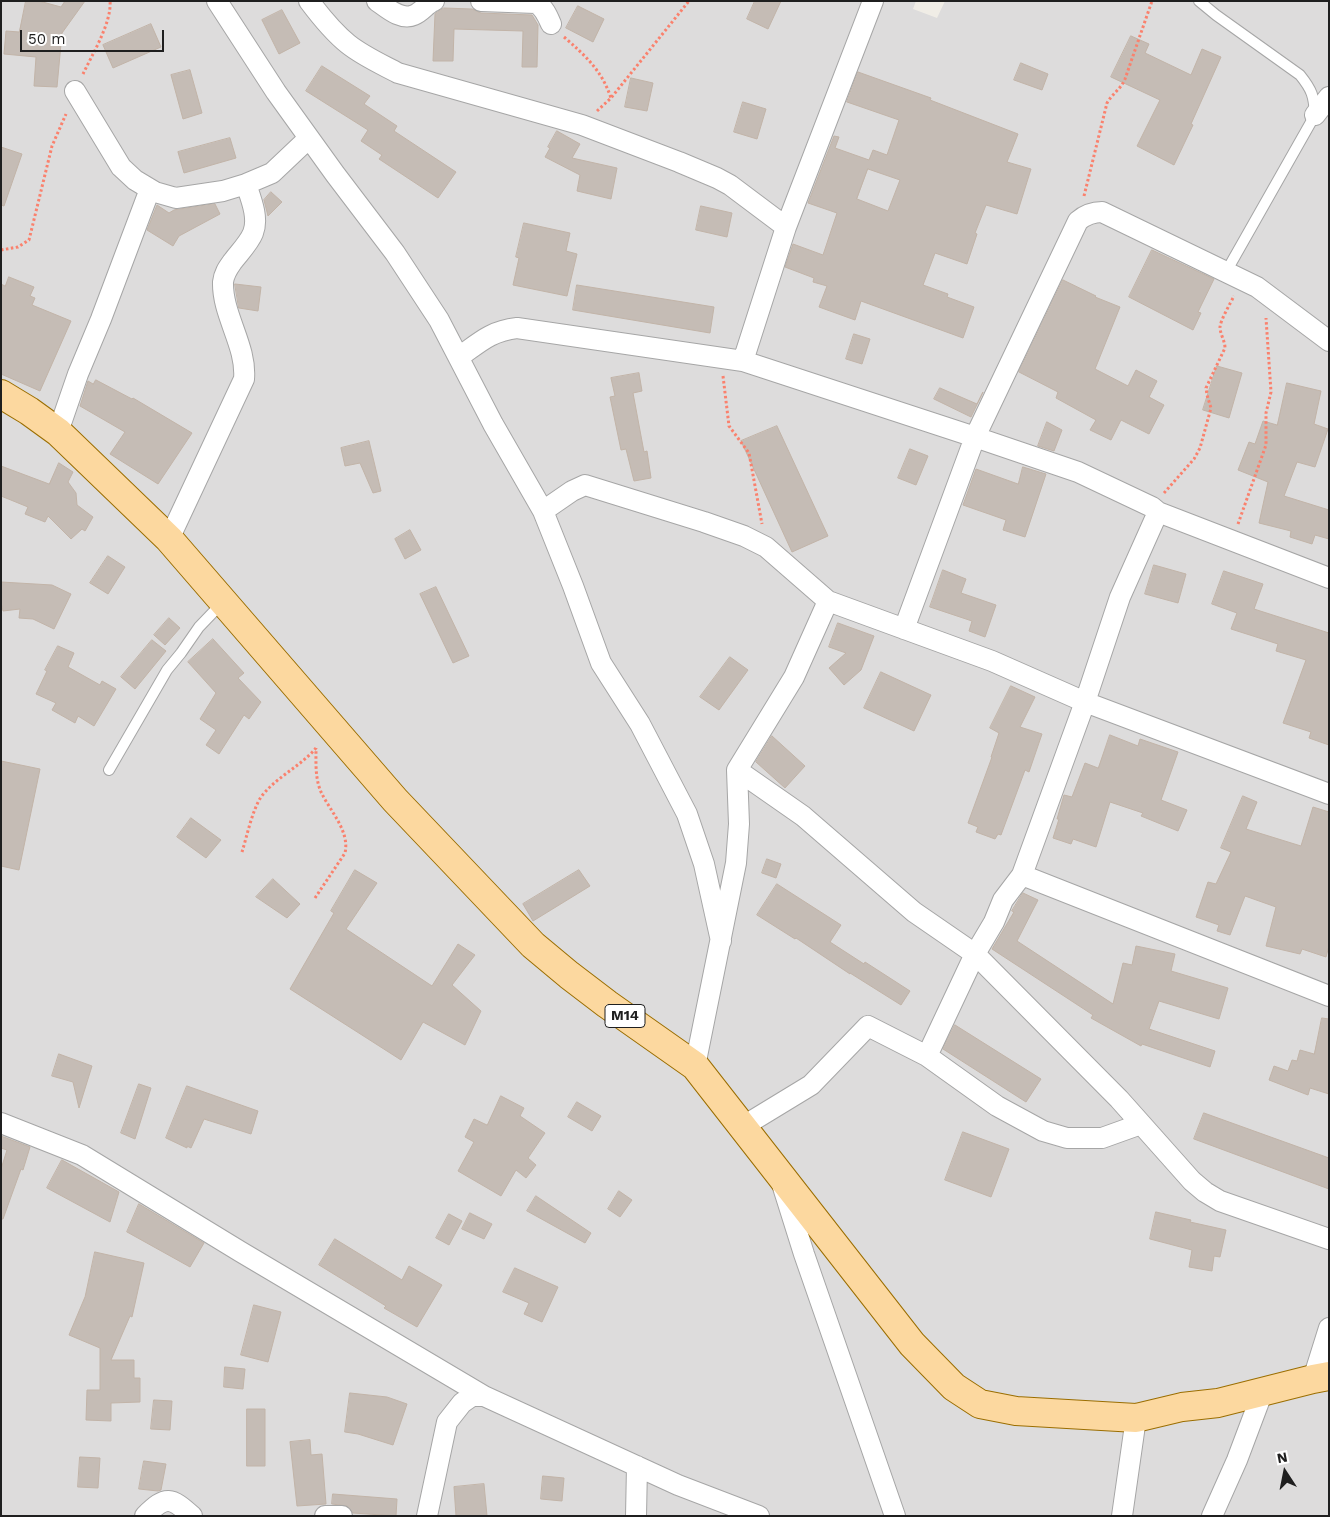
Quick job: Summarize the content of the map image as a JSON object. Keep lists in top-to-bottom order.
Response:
{
  "streets": {
    "main road": ["M14"]
  },
  "scale_bar": "50 m",
  "north": "top"
}
